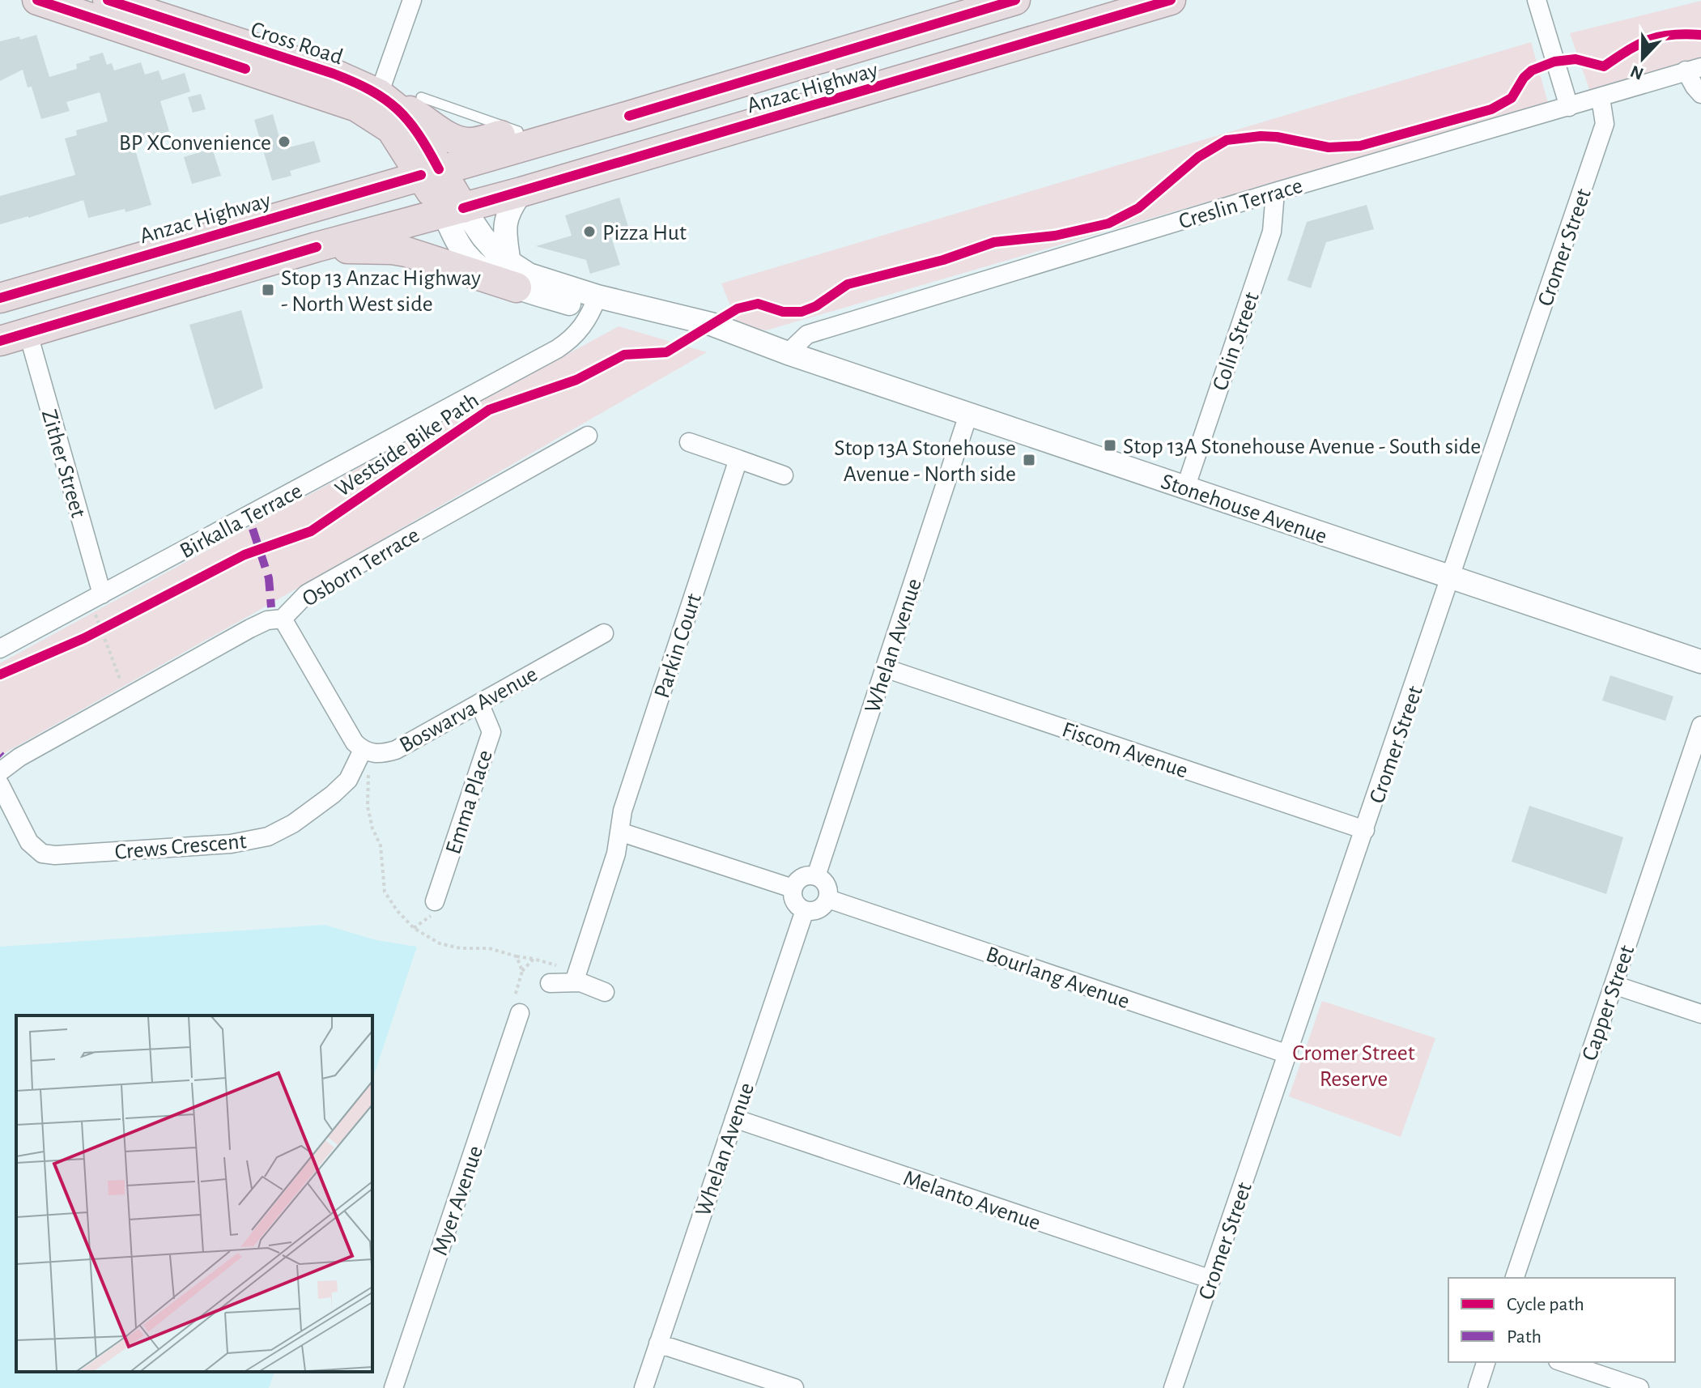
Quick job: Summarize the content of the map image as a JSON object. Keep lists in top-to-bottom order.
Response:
{
  "streets": {
    "highway": ["Cross Road", "Anzac Highway"],
    "street": [
      "Creslin Terrace",
      "Cromer Street",
      "Colin Street",
      "Zither Street",
      "Stonehouse Avenue",
      "Birkalla Terrace",
      "Osborn Terrace",
      "Parkin Court",
      "Whelan Avenue",
      "Boswarva Avenue",
      "Fiscom Avenue",
      "Emma Place",
      "Crews Crescent",
      "Bourlang Avenue",
      "Capper Street",
      "Melanto Avenue",
      "Myer Avenue"
    ],
    "cycle path": ["Westside Bike Path"]
  },
  "crossings": [
    ["Cross Road", "Anzac Highway"],
    ["Cross Road", "Stonehouse Avenue"],
    ["Anzac Highway", "Zither Street"],
    ["Anzac Highway", "Stonehouse Avenue"],
    ["Creslin Terrace", "Cromer Street"],
    ["Creslin Terrace", "Colin Street"],
    ["Creslin Terrace", "Stonehouse Avenue"],
    ["Cromer Street", "Stonehouse Avenue"],
    ["Cromer Street", "Fiscom Avenue"],
    ["Cromer Street", "Bourlang Avenue"],
    ["Cromer Street", "Melanto Avenue"],
    ["Colin Street", "Stonehouse Avenue"],
    ["Zither Street", "Birkalla Terrace"],
    ["Stonehouse Avenue", "Birkalla Terrace"],
    ["Stonehouse Avenue", "Whelan Avenue"],
    ["Whelan Avenue", "Fiscom Avenue"],
    ["Whelan Avenue", "Bourlang Avenue"],
    ["Whelan Avenue", "Melanto Avenue"],
    ["Boswarva Avenue", "Emma Place"],
    ["Boswarva Avenue", "Crews Crescent"]
  ],
  "parks": ["Cromer Street Reserve"],
  "places": {
    "other": ["BP XConvenience", "Pizza Hut"],
    "transit": ["Stop 13 Anzac Highway - North West side", "Stop 13A Stonehouse Avenue - South side", "Stop 13A Stonehouse Avenue - North side"]
  },
  "legend": ["Cycle path", "Path"],
  "north": "bottom"
}
